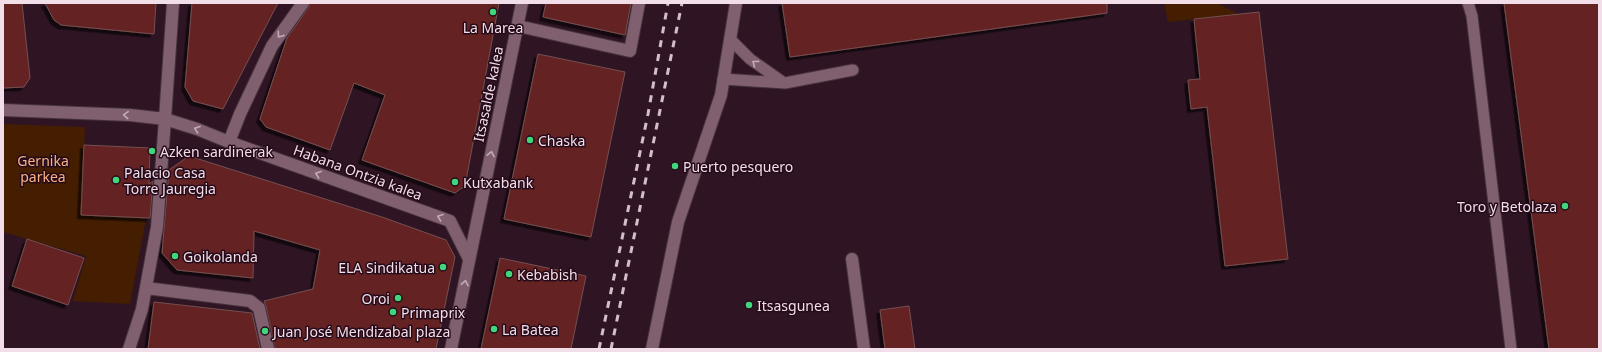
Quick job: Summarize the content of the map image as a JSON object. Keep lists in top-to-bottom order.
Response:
{
  "streets": {
    "street": ["Itsasalde kalea", "Habana Ontzia kalea"]
  },
  "crossings": [
    ["Itsasalde kalea", "Habana Ontzia kalea"]
  ],
  "one_way": ["Itsasalde kalea", "Habana Ontzia kalea"],
  "parks": ["Gernika parkea"],
  "places": [
    "La Marea",
    "Chaska",
    "Azken sardinerak",
    "Puerto pesquero",
    "Palacio Casa Torre Jauregia",
    "Kutxabank",
    "Toro y Betolaza",
    "Goikolanda",
    "ELA Sindikatua",
    "Kebabish",
    "Oroi",
    "Itsasgunea",
    "Primaprix",
    "La Batea",
    "Juan José Mendizabal plaza"
  ]
}
